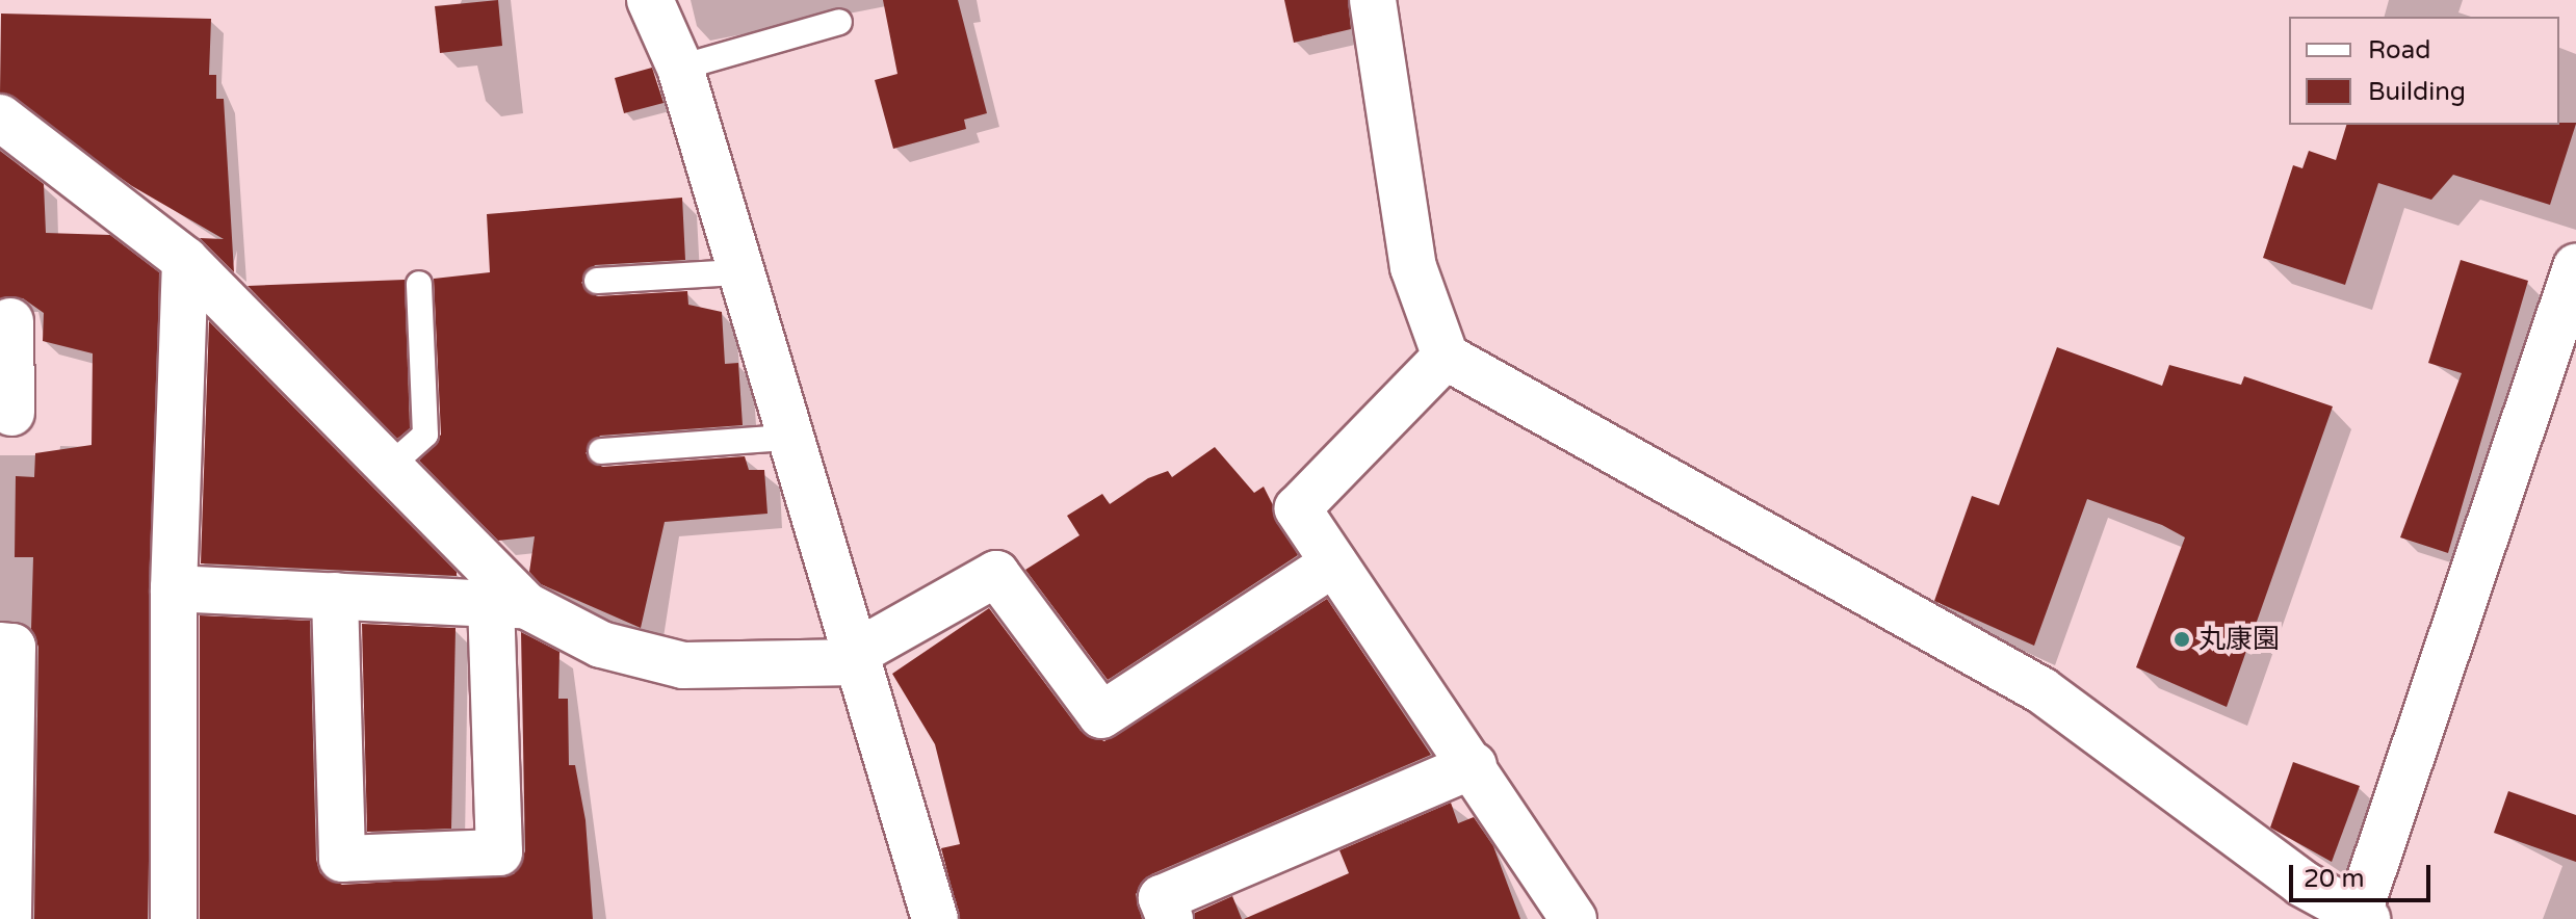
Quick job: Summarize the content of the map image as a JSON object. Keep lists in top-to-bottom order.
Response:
{
  "places": ["丸康園"],
  "legend": ["Road", "Building"],
  "scale_bar": "20 m"
}
